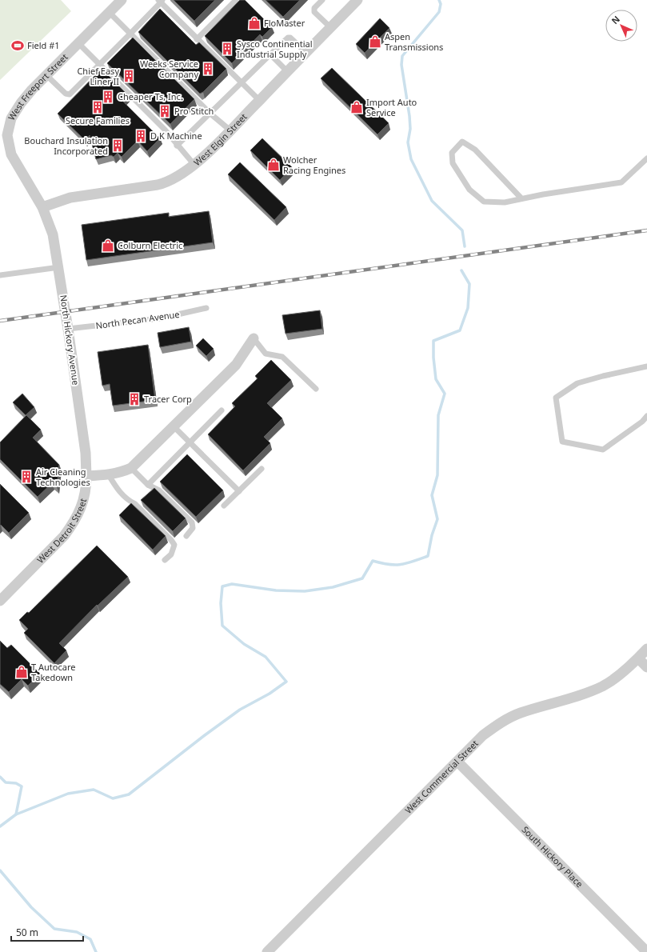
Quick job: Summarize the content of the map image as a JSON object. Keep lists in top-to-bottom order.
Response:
{
  "streets": {
    "street": [
      "West Freeport Street",
      "West Elgin Street",
      "North Hickory Avenue",
      "West Detroit Street",
      "West Commercial Street",
      "South Hickory Place"
    ],
    "lane": ["North Pecan Avenue"]
  },
  "crossings": [
    ["West Freeport Street", "West Elgin Street"],
    ["West Freeport Street", "North Hickory Avenue"],
    ["West Elgin Street", "North Hickory Avenue"],
    ["North Pecan Avenue", "North Hickory Avenue"],
    ["North Hickory Avenue", "West Detroit Street"],
    ["West Commercial Street", "South Hickory Place"]
  ],
  "places": {
    "shop": [
      "FloMaster",
      "Aspen Transmissions",
      "Import Auto Service",
      "Wolcher Racing Engines",
      "Colburn Electric",
      "T Autocare Takedown"
    ],
    "sports": ["Field #1"],
    "building": [
      "Sysco Continential Industrial Supply",
      "Weeks Service Company",
      "Chief Easy Liner II",
      "Cheaper Ts, Inc.",
      "Secure Families",
      "Pro Stitch",
      "D K Machine",
      "Bouchard Insulation Incorporated",
      "Tracer Corp",
      "Air Cleaning Technologies"
    ]
  },
  "scale_bar": "50 m",
  "north": "top left"
}
